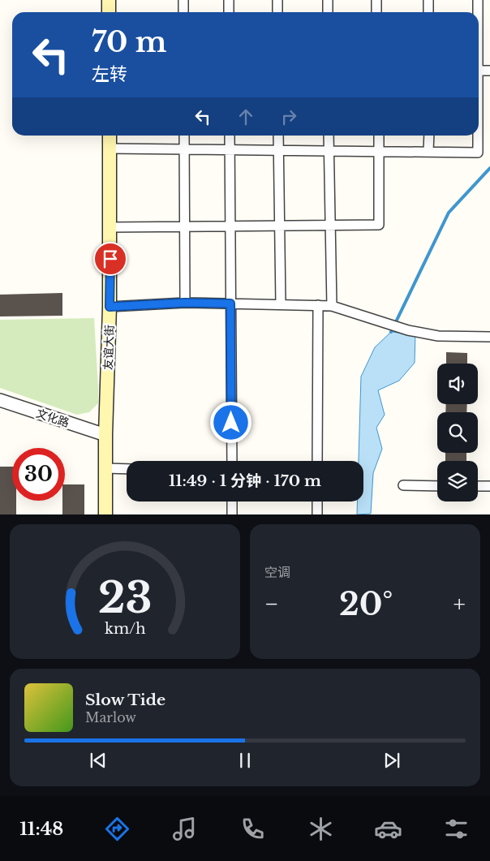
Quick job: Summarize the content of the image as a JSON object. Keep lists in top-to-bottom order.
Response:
{
  "streets": {
    "main road": ["友谊大街"],
    "street": ["文化路"]
  },
  "crossings": [
    ["友谊大街", "文化路"]
  ],
  "page": {
    "turn": ["70 m", "左转"],
    "limit": "30",
    "trip": "11:49 · 1 分钟 · 170 m",
    "tile": "空调",
    "heat": ["−", "20°", "+"],
    "song": ["Slow Tide", "Marlow"],
    "tabs": "11:48",
    "gauge": ["23", "km/h"]
  }
}
